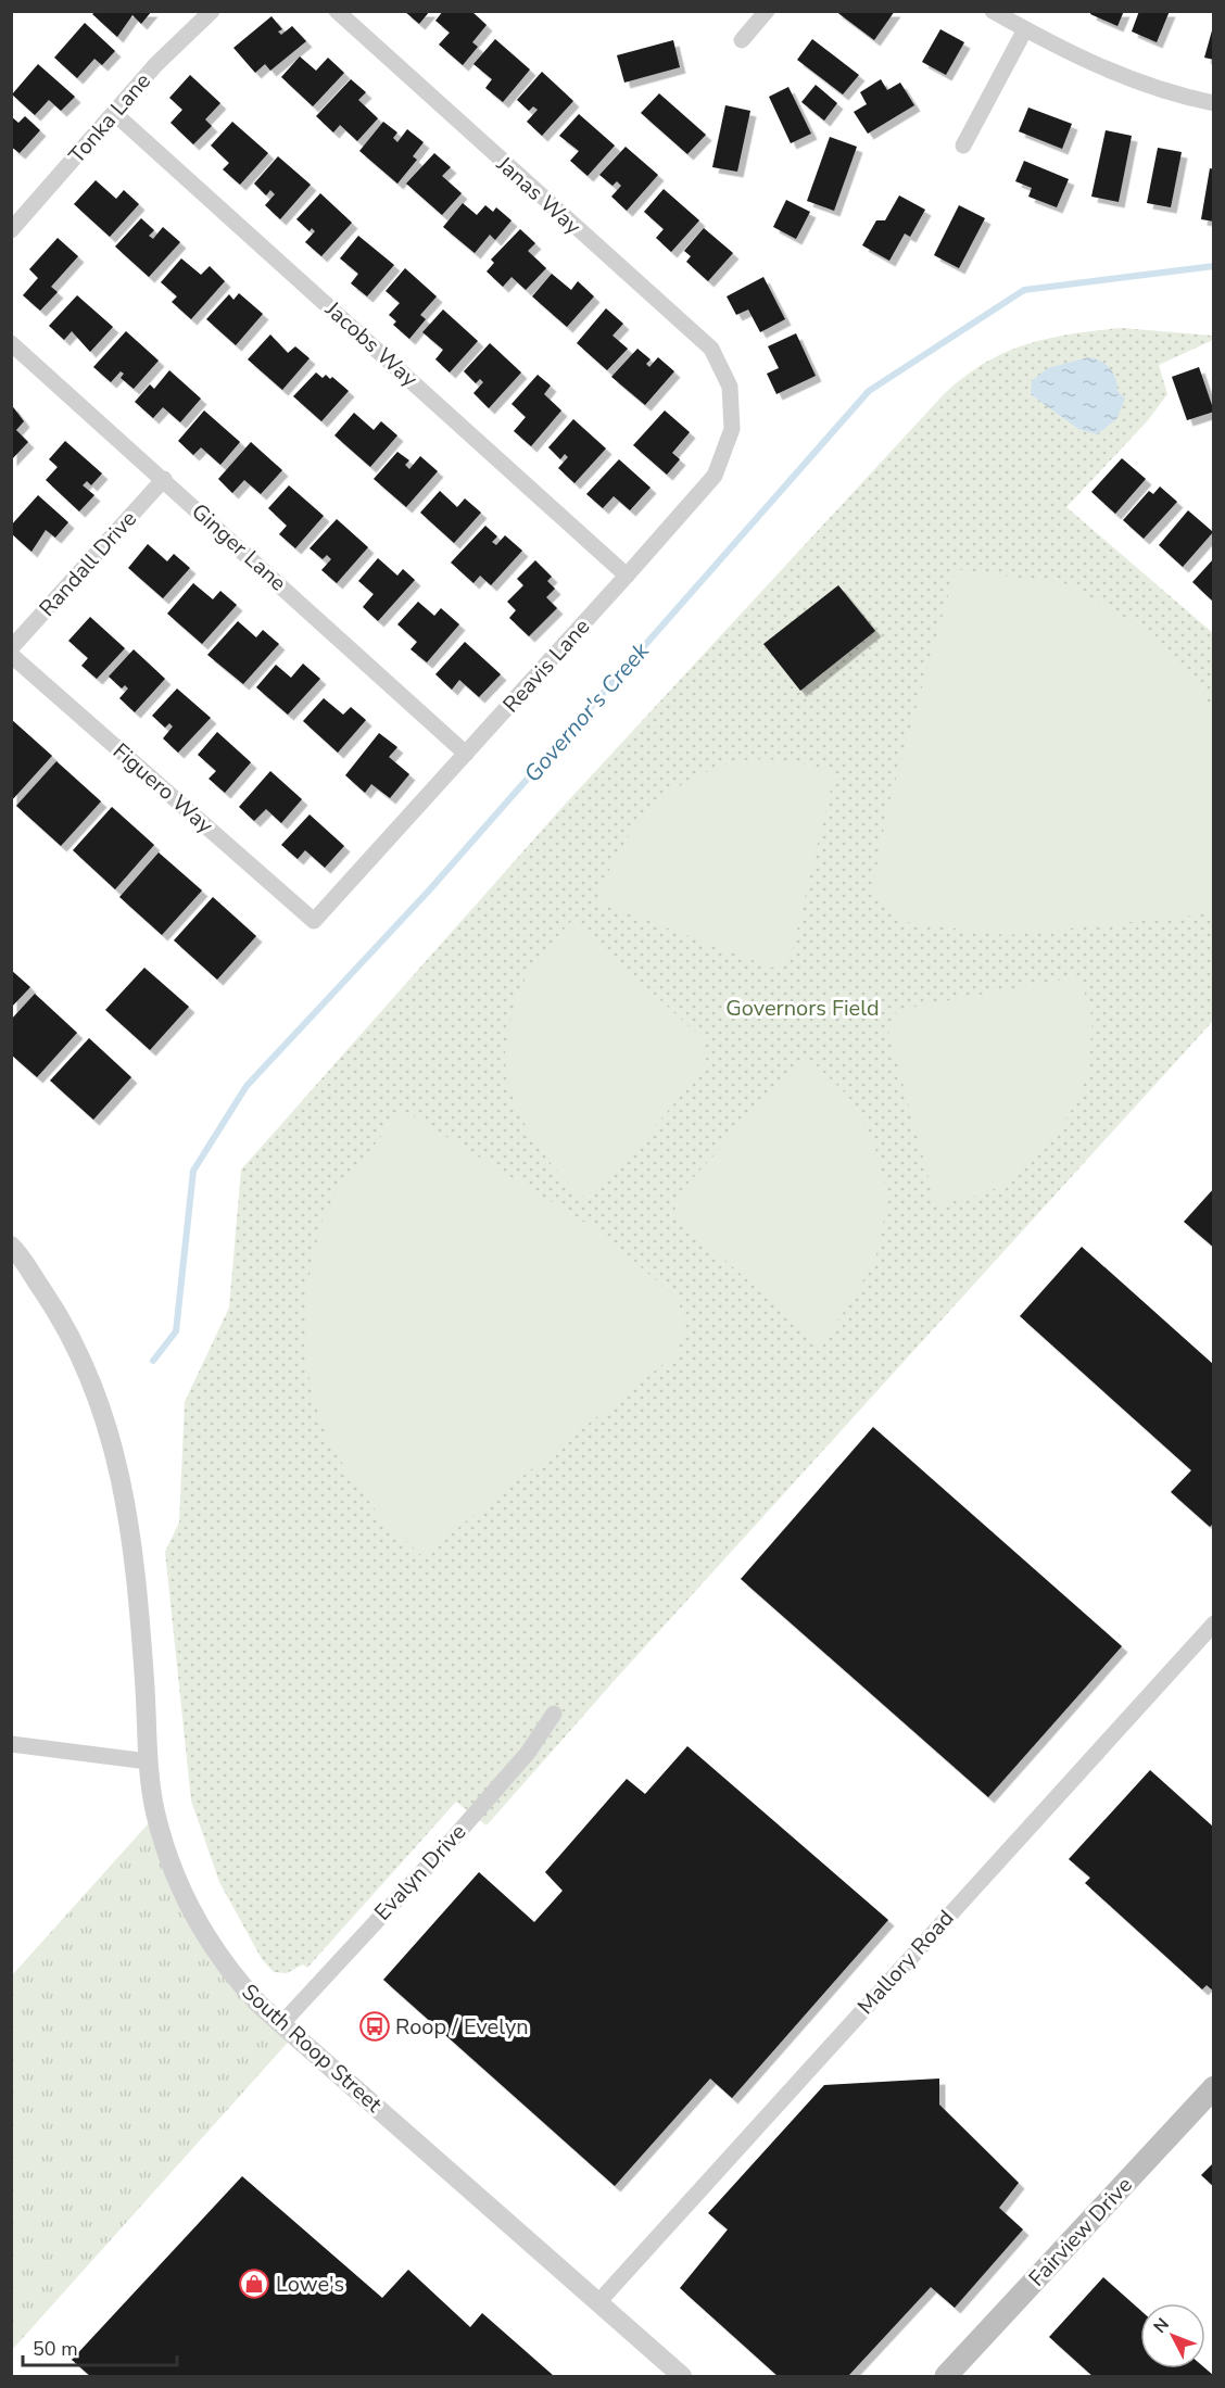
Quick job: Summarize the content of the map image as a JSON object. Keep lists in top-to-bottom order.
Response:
{
  "streets": {
    "main road": ["Fairview Drive"],
    "street": [
      "Tonka Lane",
      "Janas Way",
      "Jacobs Way",
      "Ginger Lane",
      "Randall Drive",
      "Reavis Lane",
      "Figuero Way",
      "Evalyn Drive",
      "Mallory Road",
      "South Roop Street"
    ]
  },
  "crossings": [
    ["Tonka Lane", "Jacobs Way"],
    ["Janas Way", "Reavis Lane"],
    ["Jacobs Way", "Reavis Lane"],
    ["Ginger Lane", "Randall Drive"],
    ["Ginger Lane", "Reavis Lane"],
    ["Reavis Lane", "Figuero Way"],
    ["Evalyn Drive", "South Roop Street"],
    ["Mallory Road", "South Roop Street"]
  ],
  "water": ["Governor's Creek"],
  "parks": ["Governors Field"],
  "places": {
    "bus stop": ["Roop / Evelyn"],
    "shop": ["Lowe's"]
  },
  "scale_bar": "50 m",
  "north": "top left"
}
